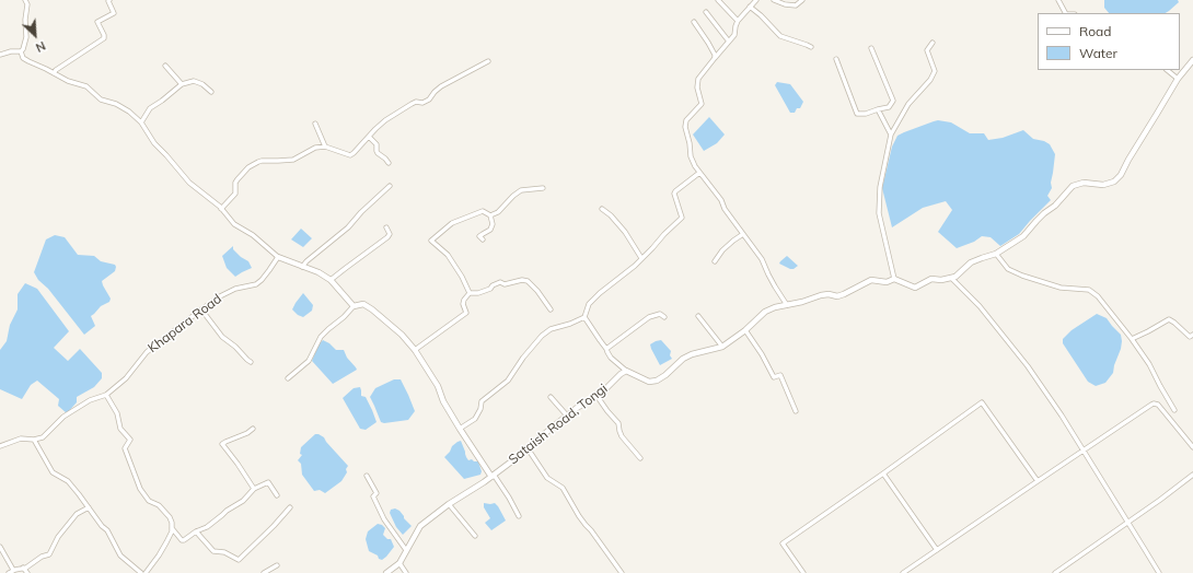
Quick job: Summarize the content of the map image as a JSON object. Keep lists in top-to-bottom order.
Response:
{
  "streets": {
    "street": ["Khapara Road", "Sataish Road, Tongi"]
  },
  "legend": ["Road", "Water"],
  "north": "bottom right"
}
